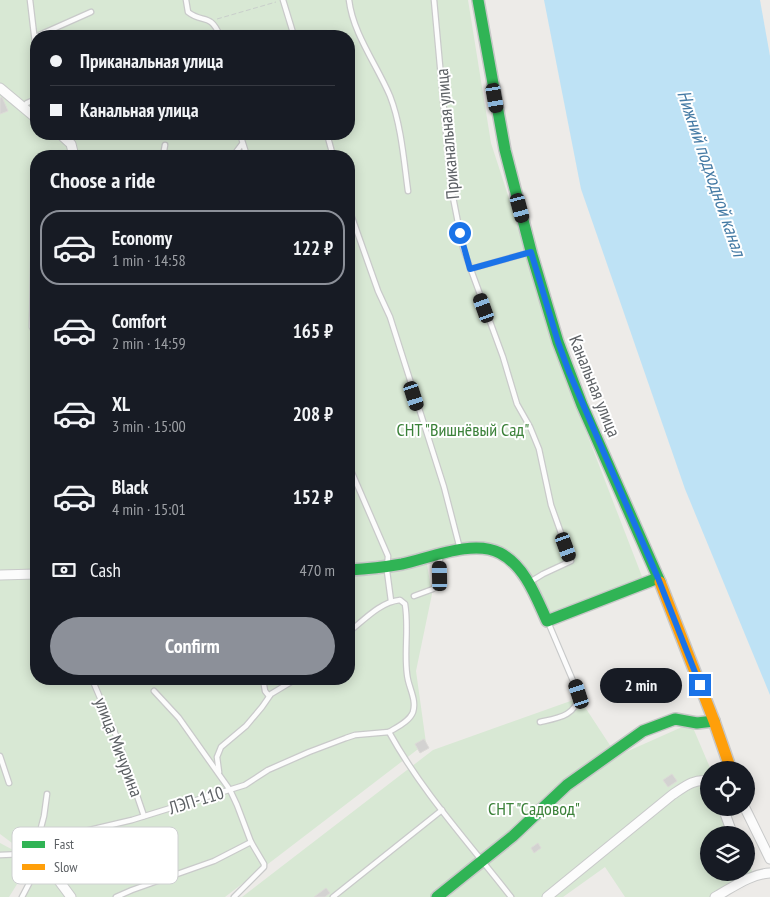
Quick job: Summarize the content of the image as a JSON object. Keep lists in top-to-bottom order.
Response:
{
  "streets": {
    "street": ["Канальная улица"],
    "lane": ["Приканальная улица", "улица Мичурина", "ЛЭП-110"]
  },
  "crossings": [
    ["улица Мичурина", "ЛЭП-110"]
  ],
  "water": ["Нижний подходной канал"],
  "parks": ["СНТ \"Вишнёвый Сад\"", "СНТ \"Садовод\""],
  "legend": ["Fast", "Slow"],
  "page": {
    "banner": ["Приканальная улица", "Канальная улица"],
    "heading": "Choose a ride",
    "list": [
      {
        "name": "Economy",
        "note": "1 min · 14:58",
        "value": "122 ₽"
      },
      {
        "name": "Comfort",
        "note": "2 min · 14:59",
        "value": "165 ₽"
      },
      {
        "name": "XL",
        "note": "3 min · 15:00",
        "value": "208 ₽"
      },
      {
        "name": "Black",
        "note": "4 min · 15:01",
        "value": "152 ₽"
      }
    ],
    "pay": ["Cash", "470 m"],
    "buttons": "Confirm",
    "bubble": "2 min"
  }
}
